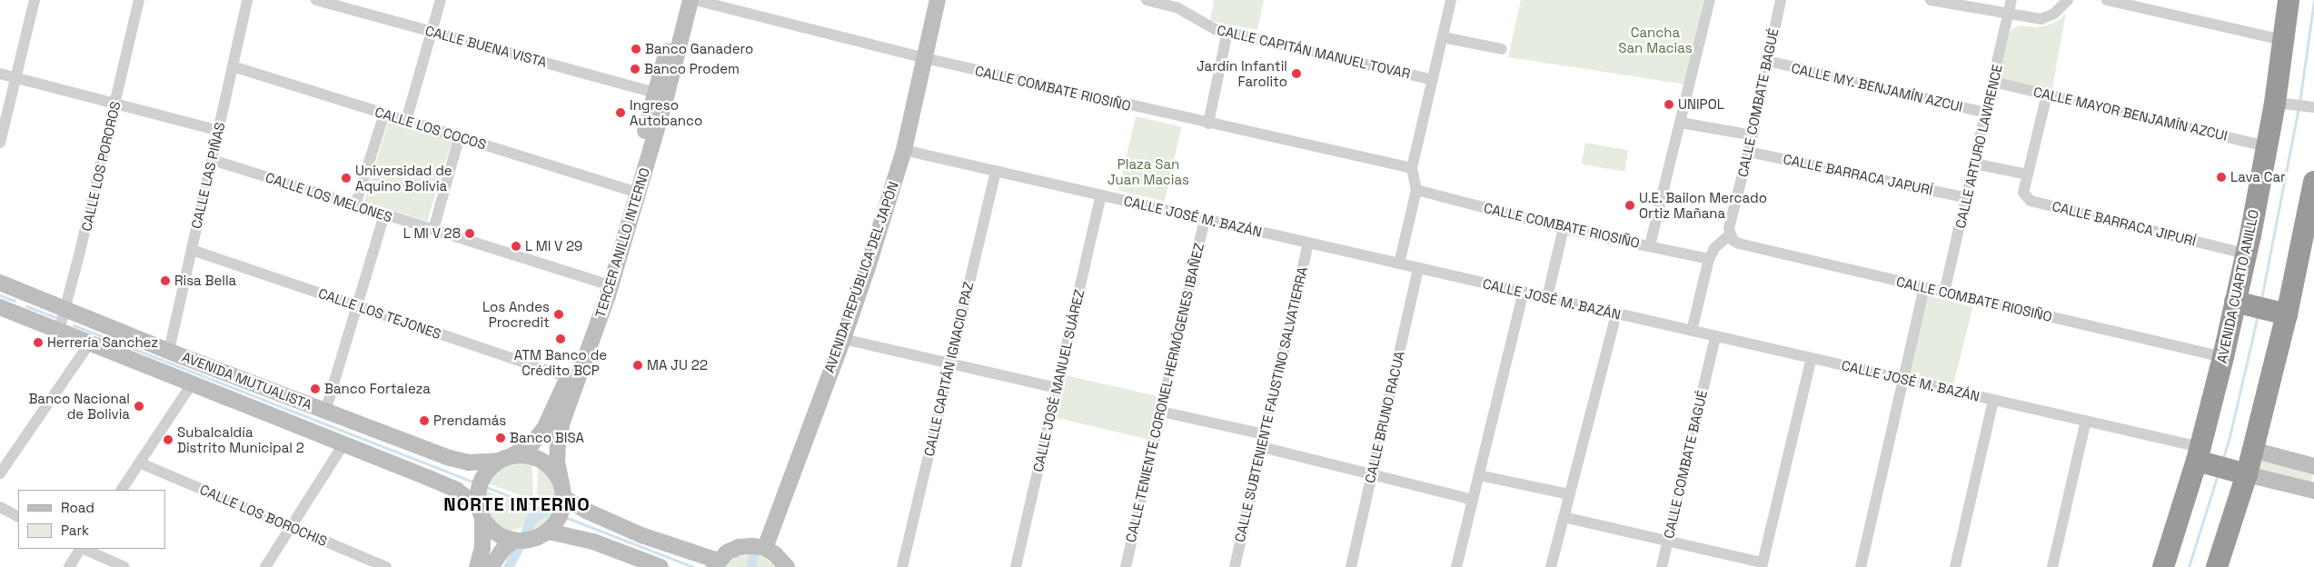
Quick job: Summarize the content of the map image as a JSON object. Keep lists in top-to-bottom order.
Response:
{
  "streets": {
    "highway": ["AVENIDA CUARTO ANILLO"],
    "main road": ["TERCER ANILLO INTERNO", "AVENIDA REPÚBLICA DEL JAPÓN", "AVENIDA MUTUALISTA"],
    "street": [
      "CALLE BUENA VISTA",
      "CALLE CAPITÁN MANUEL TOVAR",
      "CALLE MY. BENJAMÍN AZCUI",
      "CALLE COMBATE RIOSIÑO",
      "CALLE COMBATE BAGUÉ",
      "CALLE MAYOR BENJAMÍN AZCUI",
      "CALLE LOS COCOS",
      "CALLE ARTURO LAWRENCE",
      "CALLE LOS POROROS",
      "CALLE BARRACA JAPURÍ",
      "CALLE LAS PIÑAS",
      "CALLE LOS MELONES",
      "CALLE JOSÉ M. BAZÁN",
      "CALLE BARRACA JIPURÍ",
      "CALLE LOS TEJONES",
      "CALLE CAPITÁN IGNACIO PAZ",
      "CALLE JOSÉ MANUEL SUÁREZ",
      "CALLE TENIENTE CORONEL HERMÓGENES IBAÑEZ",
      "CALLE SUBTENIENTE FAUSTINO SALVATIERRA",
      "CALLE BRUNO RACUA",
      "CALLE LOS BOROCHIS"
    ]
  },
  "crossings": [
    ["CALLE BUENA VISTA", "TERCER ANILLO INTERNO"],
    ["CALLE MY. BENJAMÍN AZCUI", "CALLE COMBATE BAGUÉ"],
    ["CALLE MY. BENJAMÍN AZCUI", "CALLE ARTURO LAWRENCE"],
    ["CALLE COMBATE RIOSIÑO", "CALLE COMBATE BAGUÉ"],
    ["CALLE COMBATE RIOSIÑO", "CALLE ARTURO LAWRENCE"],
    ["CALLE COMBATE RIOSIÑO", "AVENIDA REPÚBLICA DEL JAPÓN"],
    ["CALLE COMBATE RIOSIÑO", "AVENIDA CUARTO ANILLO"],
    ["CALLE COMBATE BAGUÉ", "CALLE BARRACA JAPURÍ"],
    ["CALLE COMBATE BAGUÉ", "CALLE JOSÉ M. BAZÁN"],
    ["CALLE MAYOR BENJAMÍN AZCUI", "CALLE ARTURO LAWRENCE"],
    ["CALLE MAYOR BENJAMÍN AZCUI", "AVENIDA CUARTO ANILLO"],
    ["CALLE LOS COCOS", "CALLE LAS PIÑAS"],
    ["CALLE LOS COCOS", "TERCER ANILLO INTERNO"],
    ["CALLE ARTURO LAWRENCE", "CALLE BARRACA JAPURÍ"],
    ["CALLE LOS POROROS", "AVENIDA MUTUALISTA"],
    ["CALLE LAS PIÑAS", "CALLE LOS MELONES"],
    ["CALLE LAS PIÑAS", "CALLE LOS TEJONES"],
    ["CALLE LAS PIÑAS", "AVENIDA MUTUALISTA"],
    ["CALLE LOS MELONES", "TERCER ANILLO INTERNO"],
    ["CALLE JOSÉ M. BAZÁN", "AVENIDA REPÚBLICA DEL JAPÓN"],
    ["CALLE JOSÉ M. BAZÁN", "AVENIDA CUARTO ANILLO"],
    ["CALLE JOSÉ M. BAZÁN", "CALLE CAPITÁN IGNACIO PAZ"],
    ["CALLE JOSÉ M. BAZÁN", "CALLE JOSÉ MANUEL SUÁREZ"],
    ["CALLE JOSÉ M. BAZÁN", "CALLE TENIENTE CORONEL HERMÓGENES IBAÑEZ"],
    ["CALLE JOSÉ M. BAZÁN", "CALLE SUBTENIENTE FAUSTINO SALVATIERRA"],
    ["CALLE JOSÉ M. BAZÁN", "CALLE BRUNO RACUA"],
    ["CALLE BARRACA JIPURÍ", "AVENIDA CUARTO ANILLO"],
    ["TERCER ANILLO INTERNO", "CALLE LOS TEJONES"],
    ["TERCER ANILLO INTERNO", "AVENIDA MUTUALISTA"]
  ],
  "districts": ["NORTE INTERNO"],
  "parks": ["Cancha San Macias", "Plaza San Juan Macias"],
  "places": [
    "Banco Ganadero",
    "Banco Prodem",
    "Jardín Infantil Farolito",
    "UNIPOL",
    "Ingreso Autobanco",
    "Lava Car",
    "Universidad de Aquino Bolivia",
    "U.E. Bailon Mercado Ortiz Mañana",
    "L MI V 28",
    "L MI V 29",
    "Risa Bella",
    "Los Andes Procredit",
    "ATM Banco de Crédito BCP",
    "Herrería Sanchez",
    "MA JU 22",
    "Banco Fortaleza",
    "Banco Nacional de Bolivia",
    "Prendamás",
    "Banco BISA",
    "Subalcaldía Distrito Municipal 2"
  ],
  "legend": ["Road", "Park"]
}
